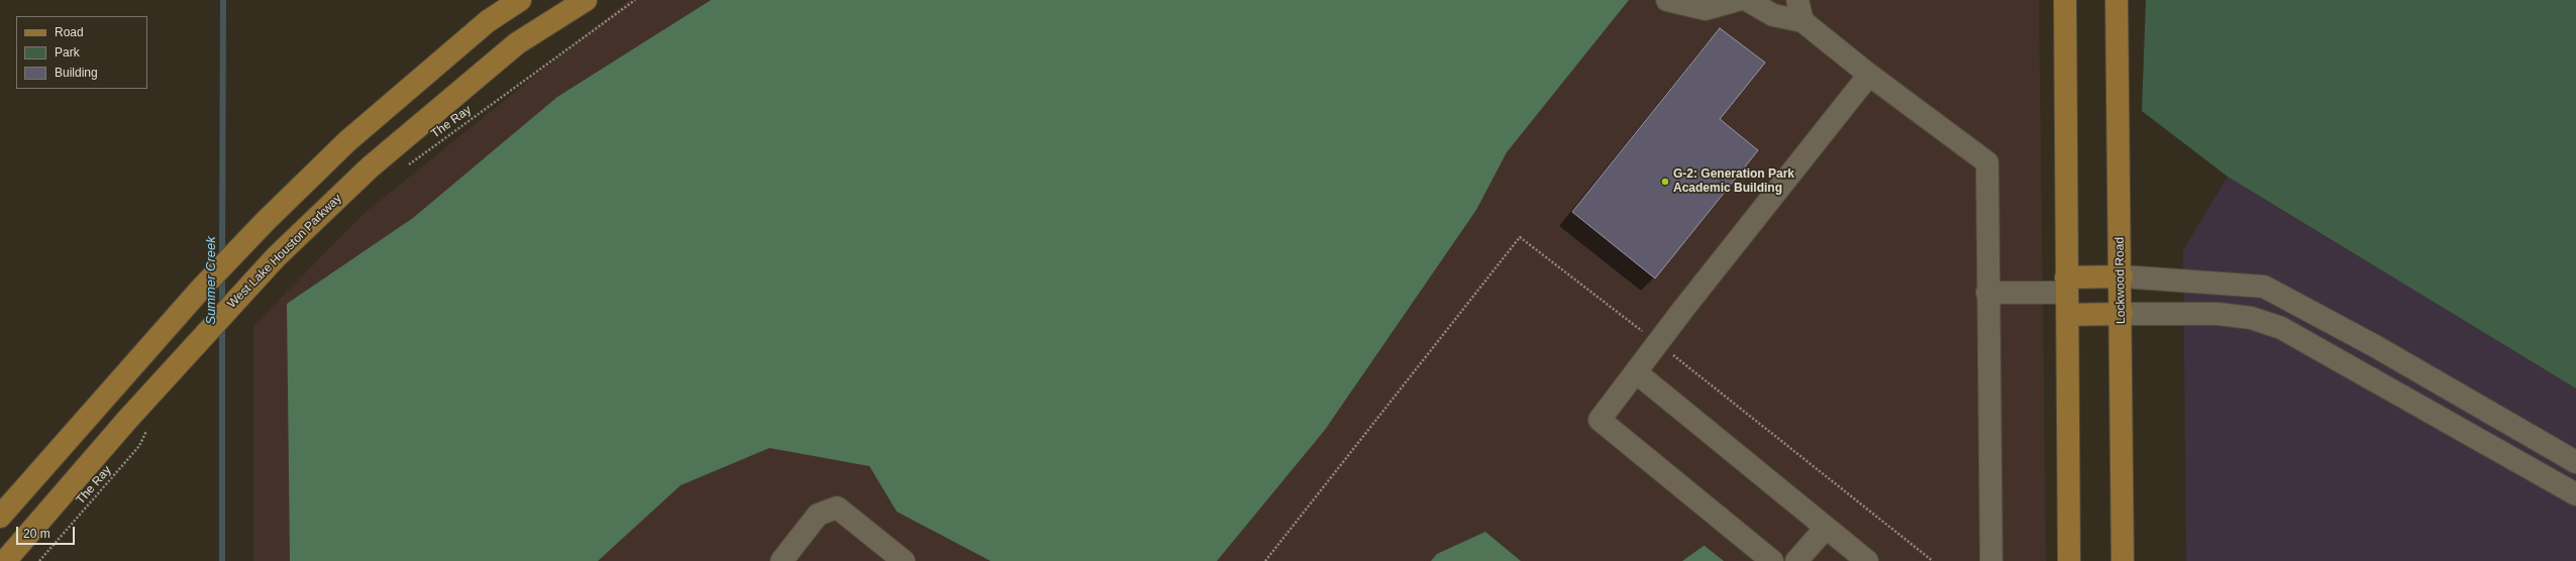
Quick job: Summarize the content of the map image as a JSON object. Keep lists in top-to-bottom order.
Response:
{
  "streets": {
    "main road": ["West Lake Houston Parkway", "Lockwood Road"],
    "path": ["The Ray"]
  },
  "water": ["Summer Creek"],
  "places": ["G-2: Generation Park Academic Building"],
  "legend": ["Road", "Park", "Building"],
  "scale_bar": "20 m"
}
